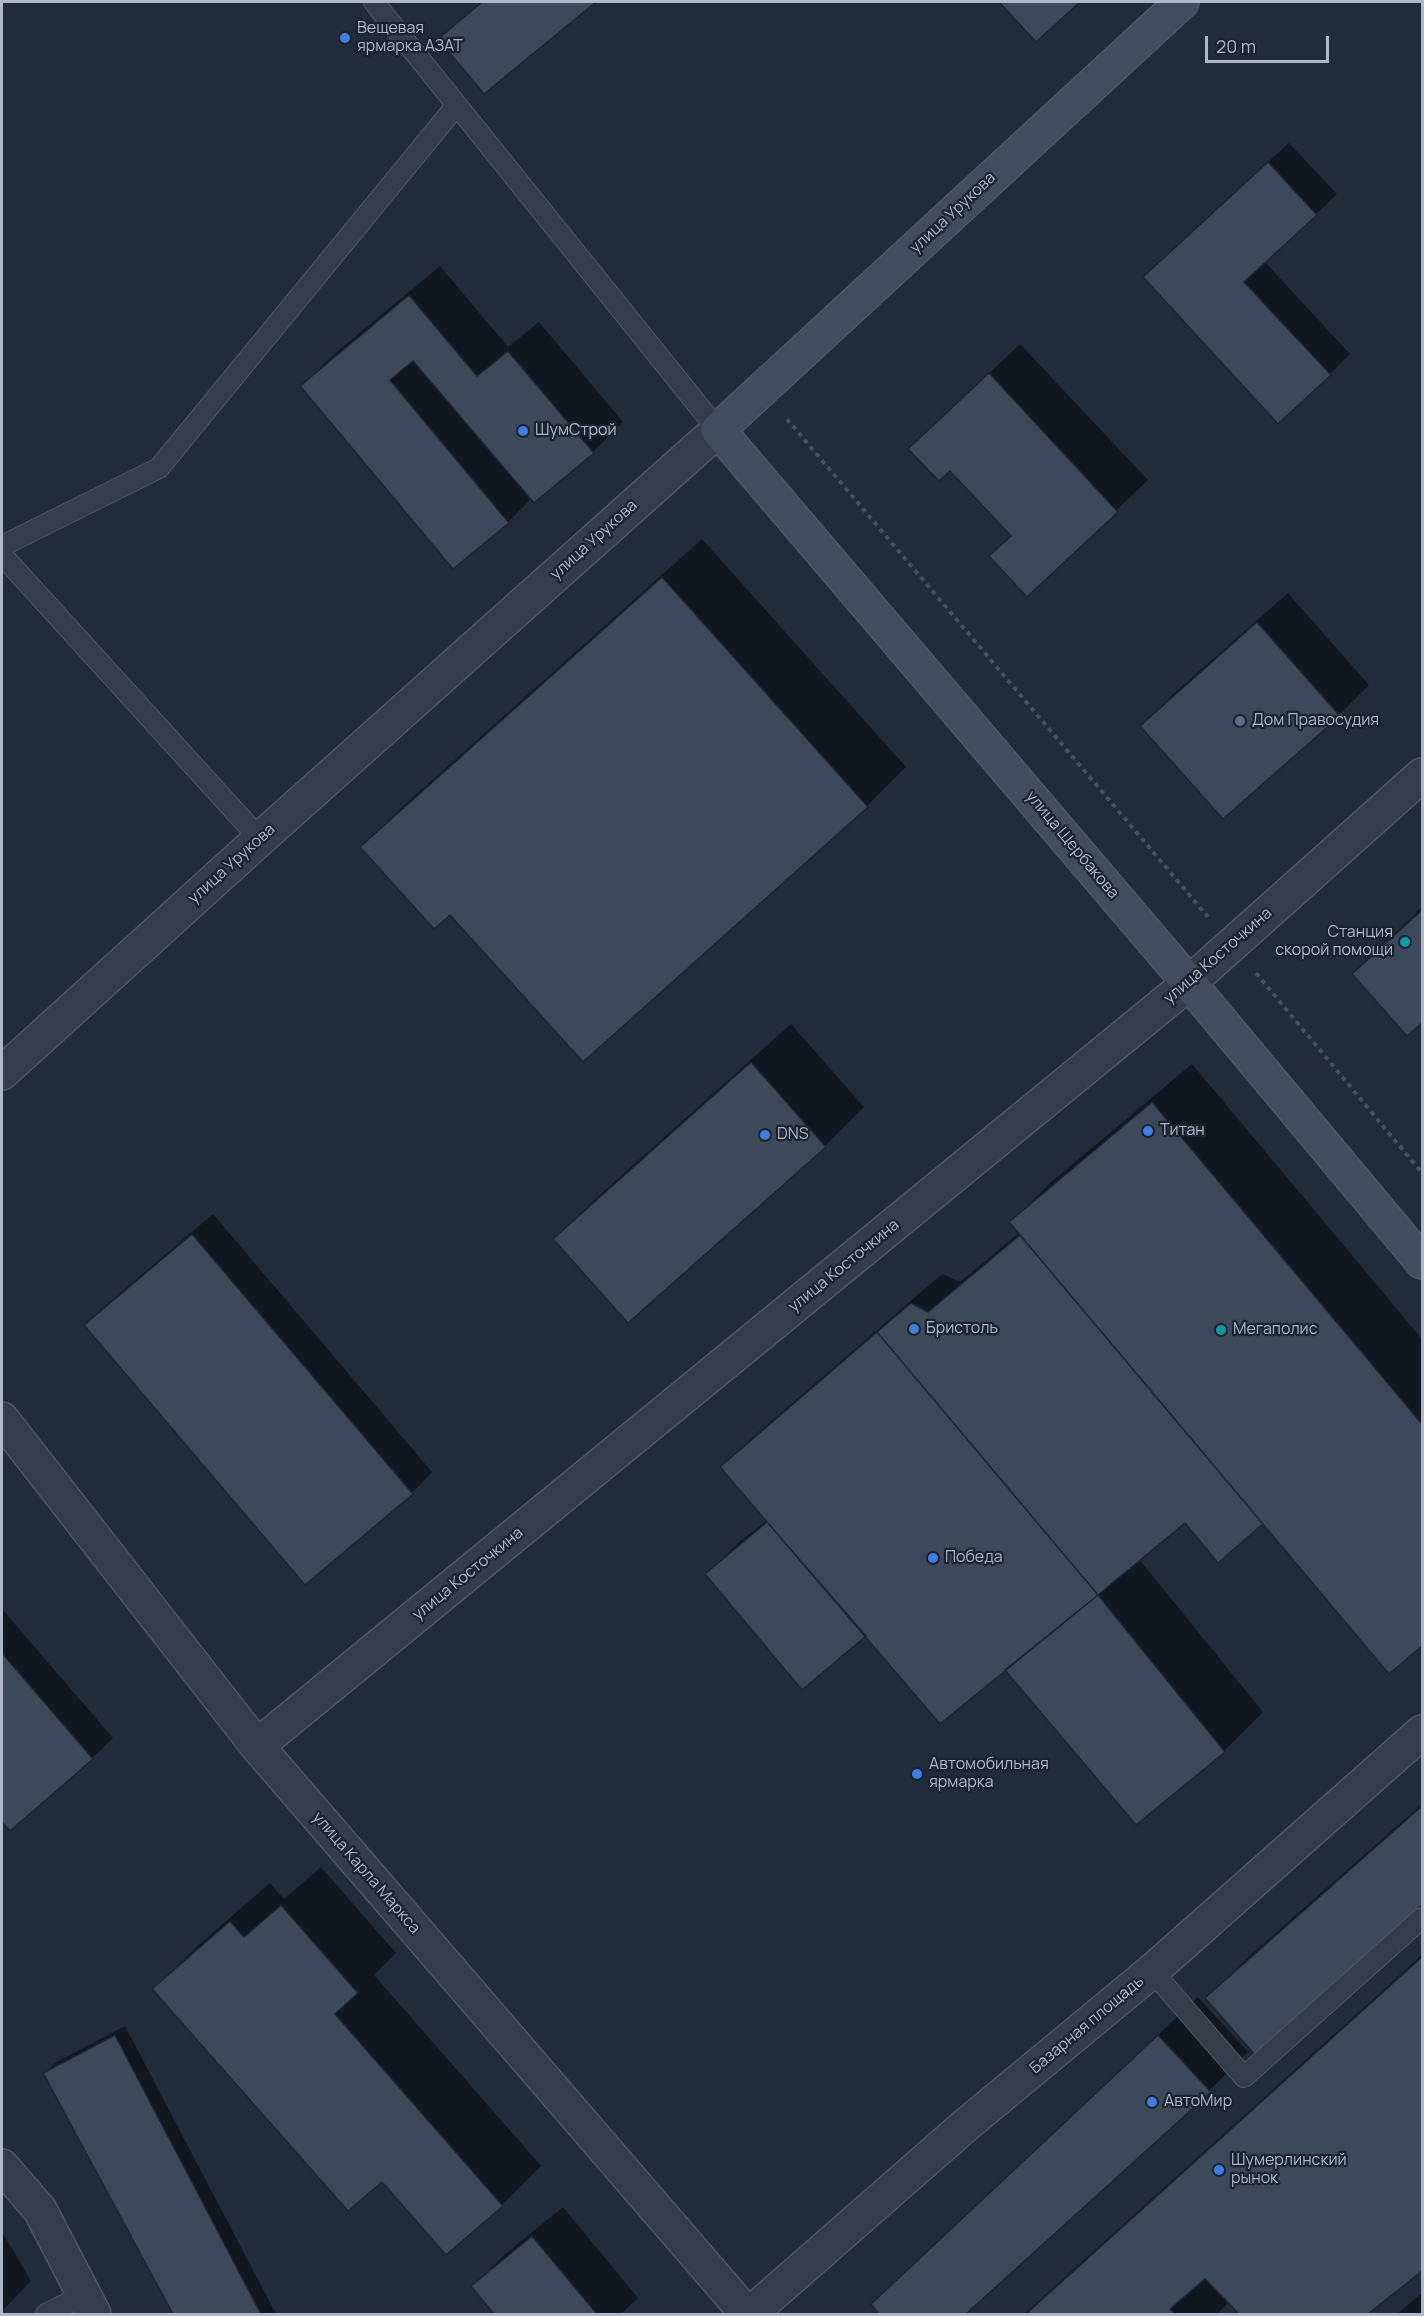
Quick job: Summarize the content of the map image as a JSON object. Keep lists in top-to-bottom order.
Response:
{
  "streets": {
    "street": [
      "улица Урукова",
      "улица Щербакова",
      "улица Косточкина",
      "улица Карла Маркса",
      "Базарная площадь"
    ]
  },
  "crossings": [
    ["улица Урукова", "улица Щербакова"],
    ["улица Щербакова", "улица Косточкина"],
    ["улица Косточкина", "улица Карла Маркса"],
    ["улица Карла Маркса", "Базарная площадь"]
  ],
  "places": [
    "Вещевая ярмарка АЗАТ",
    "ШумСтрой",
    "Дом Правосудия",
    "Станция скорой помощи",
    "Титан",
    "DNS",
    "Бристоль",
    "Мегаполис",
    "Победа",
    "Автомобильная ярмарка",
    "АвтоМир",
    "Шумерлинский рынок"
  ],
  "scale_bar": "20 m"
}
